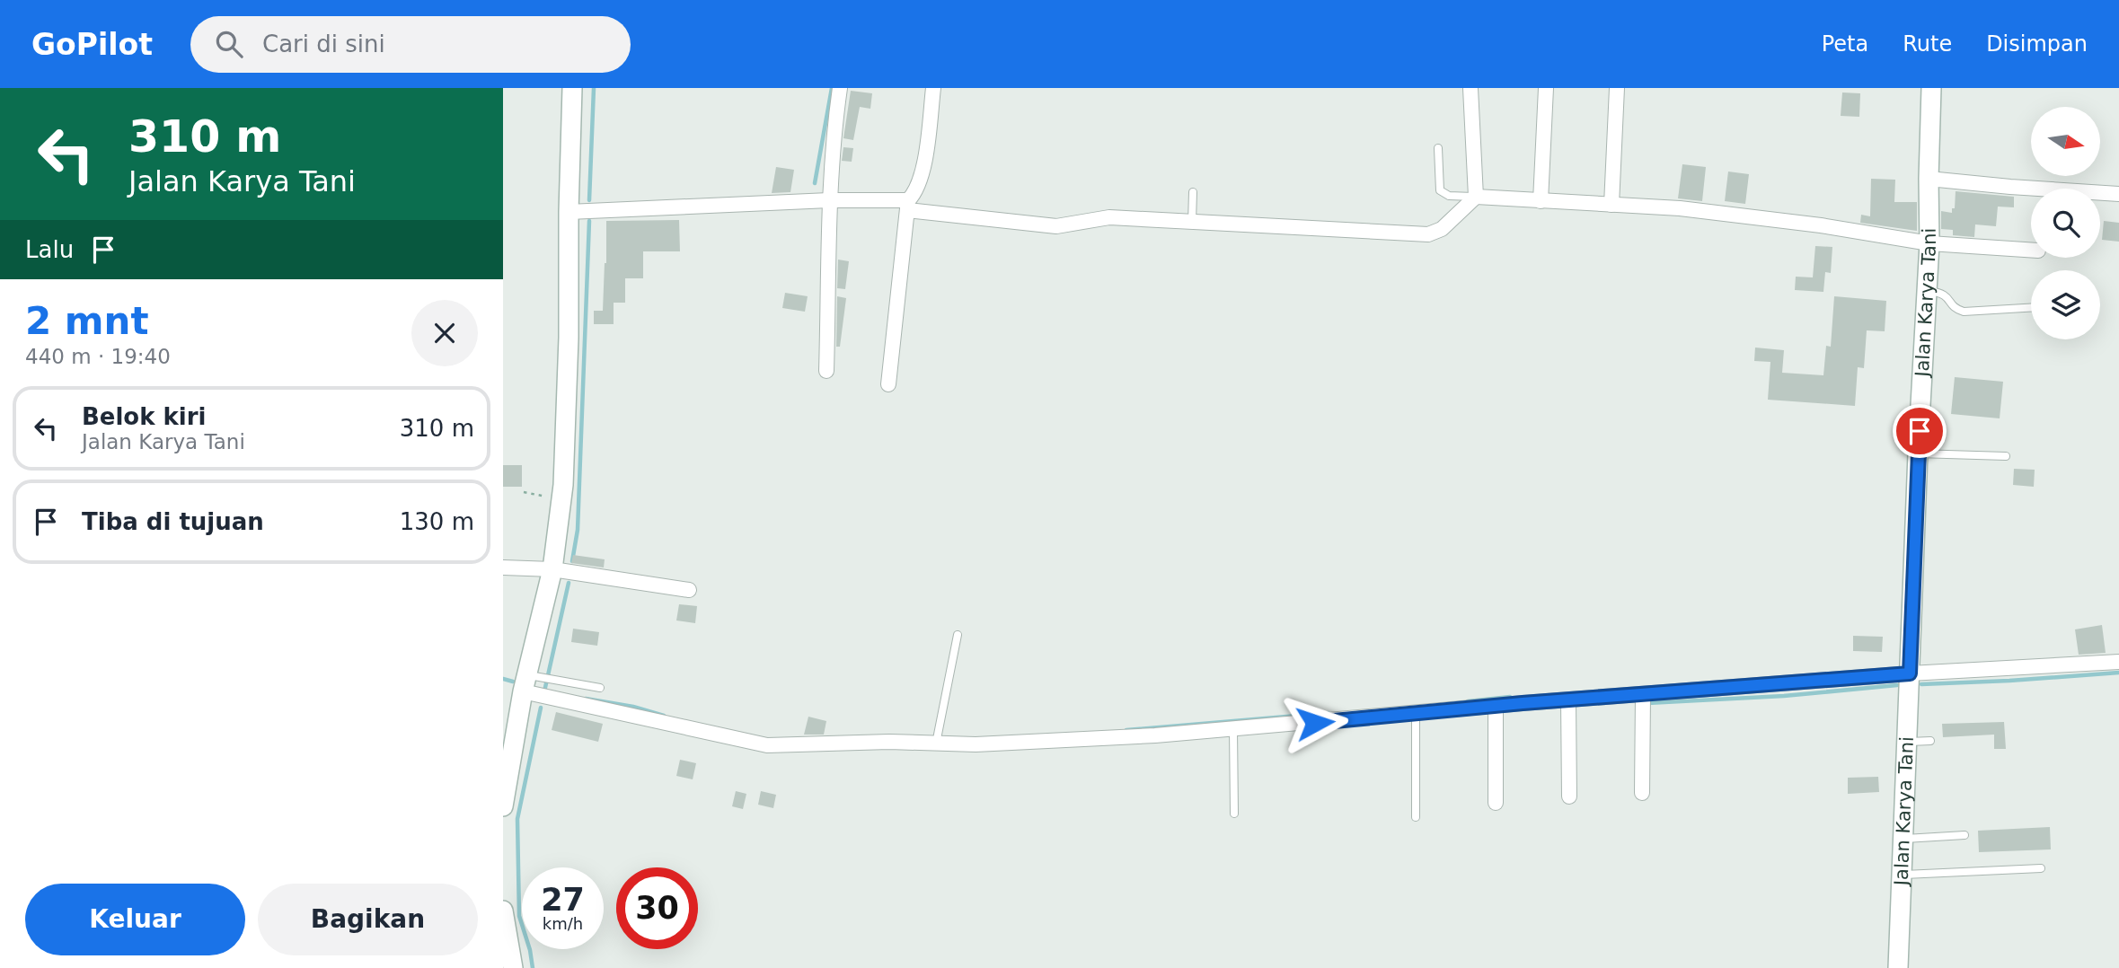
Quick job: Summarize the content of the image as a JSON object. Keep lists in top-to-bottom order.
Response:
{
  "streets": {
    "street": ["Jalan Karya Tani"]
  },
  "north": "right",
  "page": {
    "header": "GoPilot",
    "search": "Cari di sini",
    "nav": ["Peta", "Rute", "Disimpan"],
    "turn": ["310 m", "Jalan Karya Tani"],
    "then": "Lalu",
    "heading": ["2 mnt", "440 m · 19:40"],
    "list": [
      {
        "name": "Belok kiri",
        "note": "Jalan Karya Tani",
        "value": "310 m"
      },
      {
        "name": "Tiba di tujuan",
        "value": "130 m"
      }
    ],
    "speed": "27 km/h",
    "limit": "30",
    "buttons": ["Keluar", "Bagikan"]
  }
}
